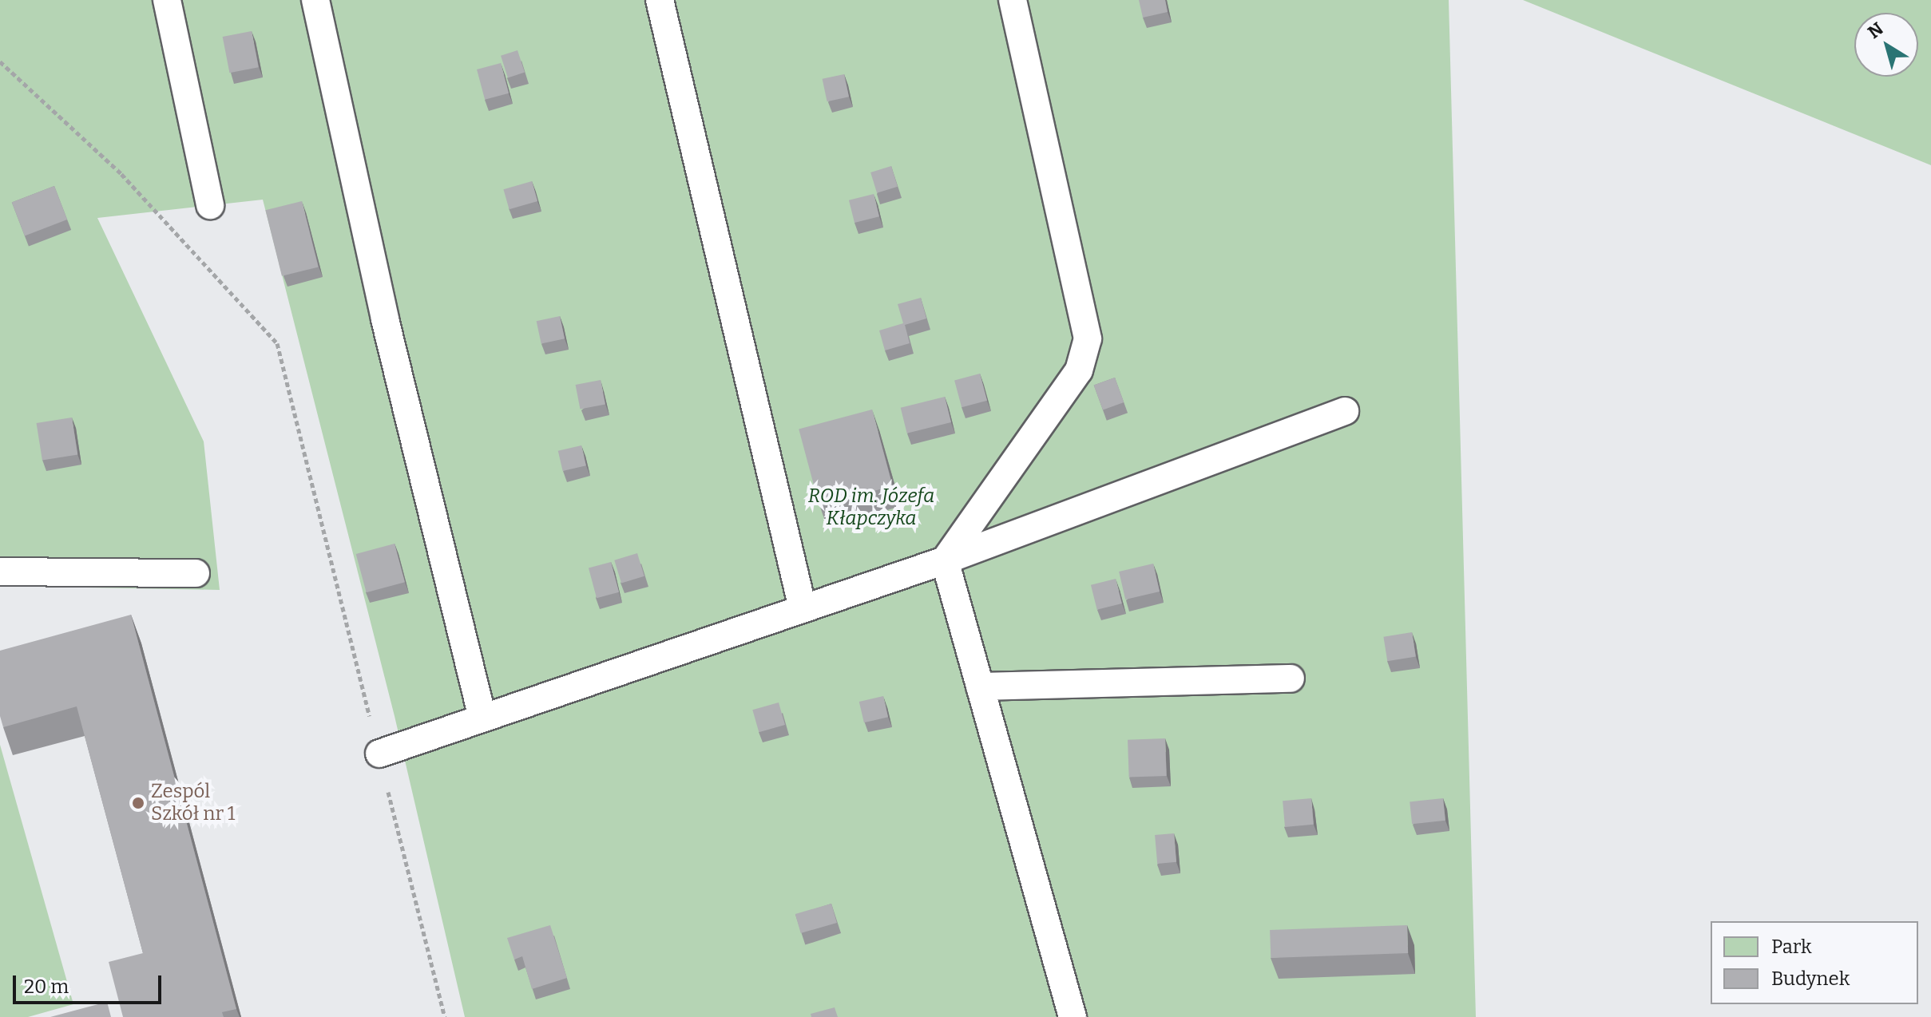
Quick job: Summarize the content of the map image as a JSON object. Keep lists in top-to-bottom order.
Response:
{
  "parks": ["ROD im. Józefa Kłapczyka"],
  "places": ["Zespól Szkół nr 1"],
  "legend": ["Park", "Budynek"],
  "scale_bar": "20 m",
  "north": "top left"
}
